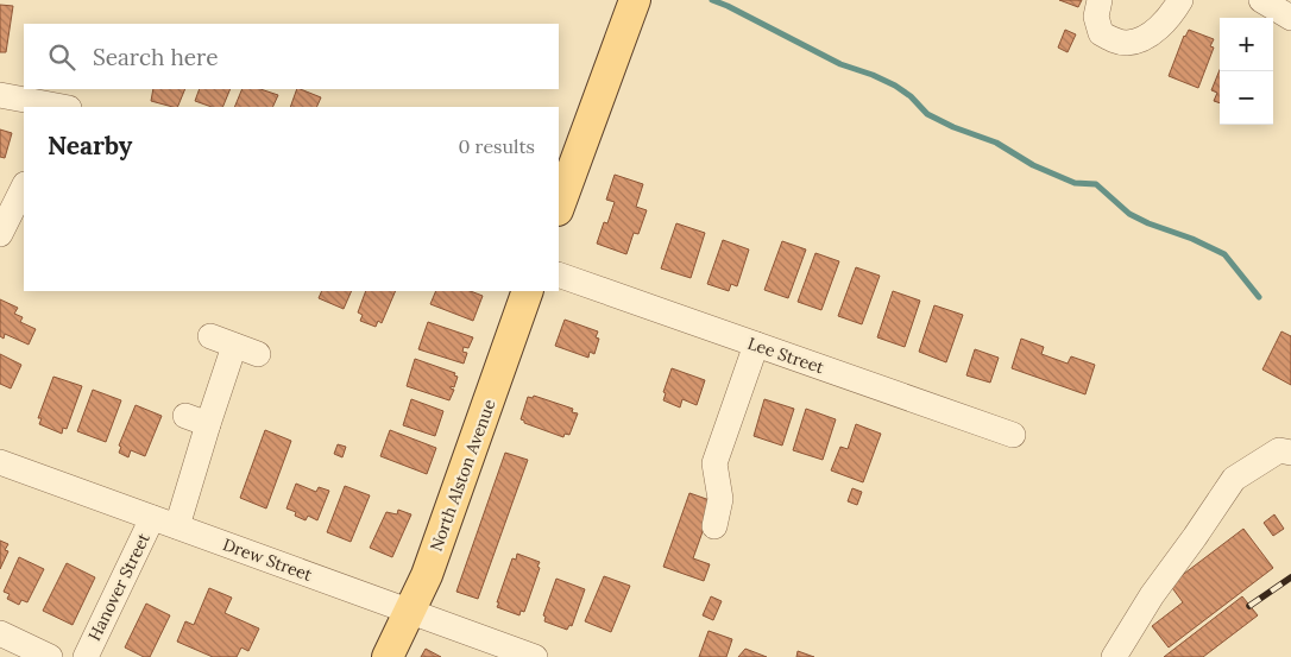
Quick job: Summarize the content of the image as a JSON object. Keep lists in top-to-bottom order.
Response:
{
  "streets": {
    "main road": ["North Alston Avenue"],
    "street": ["Lee Street", "Drew Street", "Hanover Street"]
  },
  "crossings": [
    ["North Alston Avenue", "Drew Street"],
    ["Drew Street", "Hanover Street"]
  ],
  "page": {
    "map_buttons": ["+", "−"],
    "search": "Search here",
    "heading": ["Nearby", "0 results"]
  }
}
